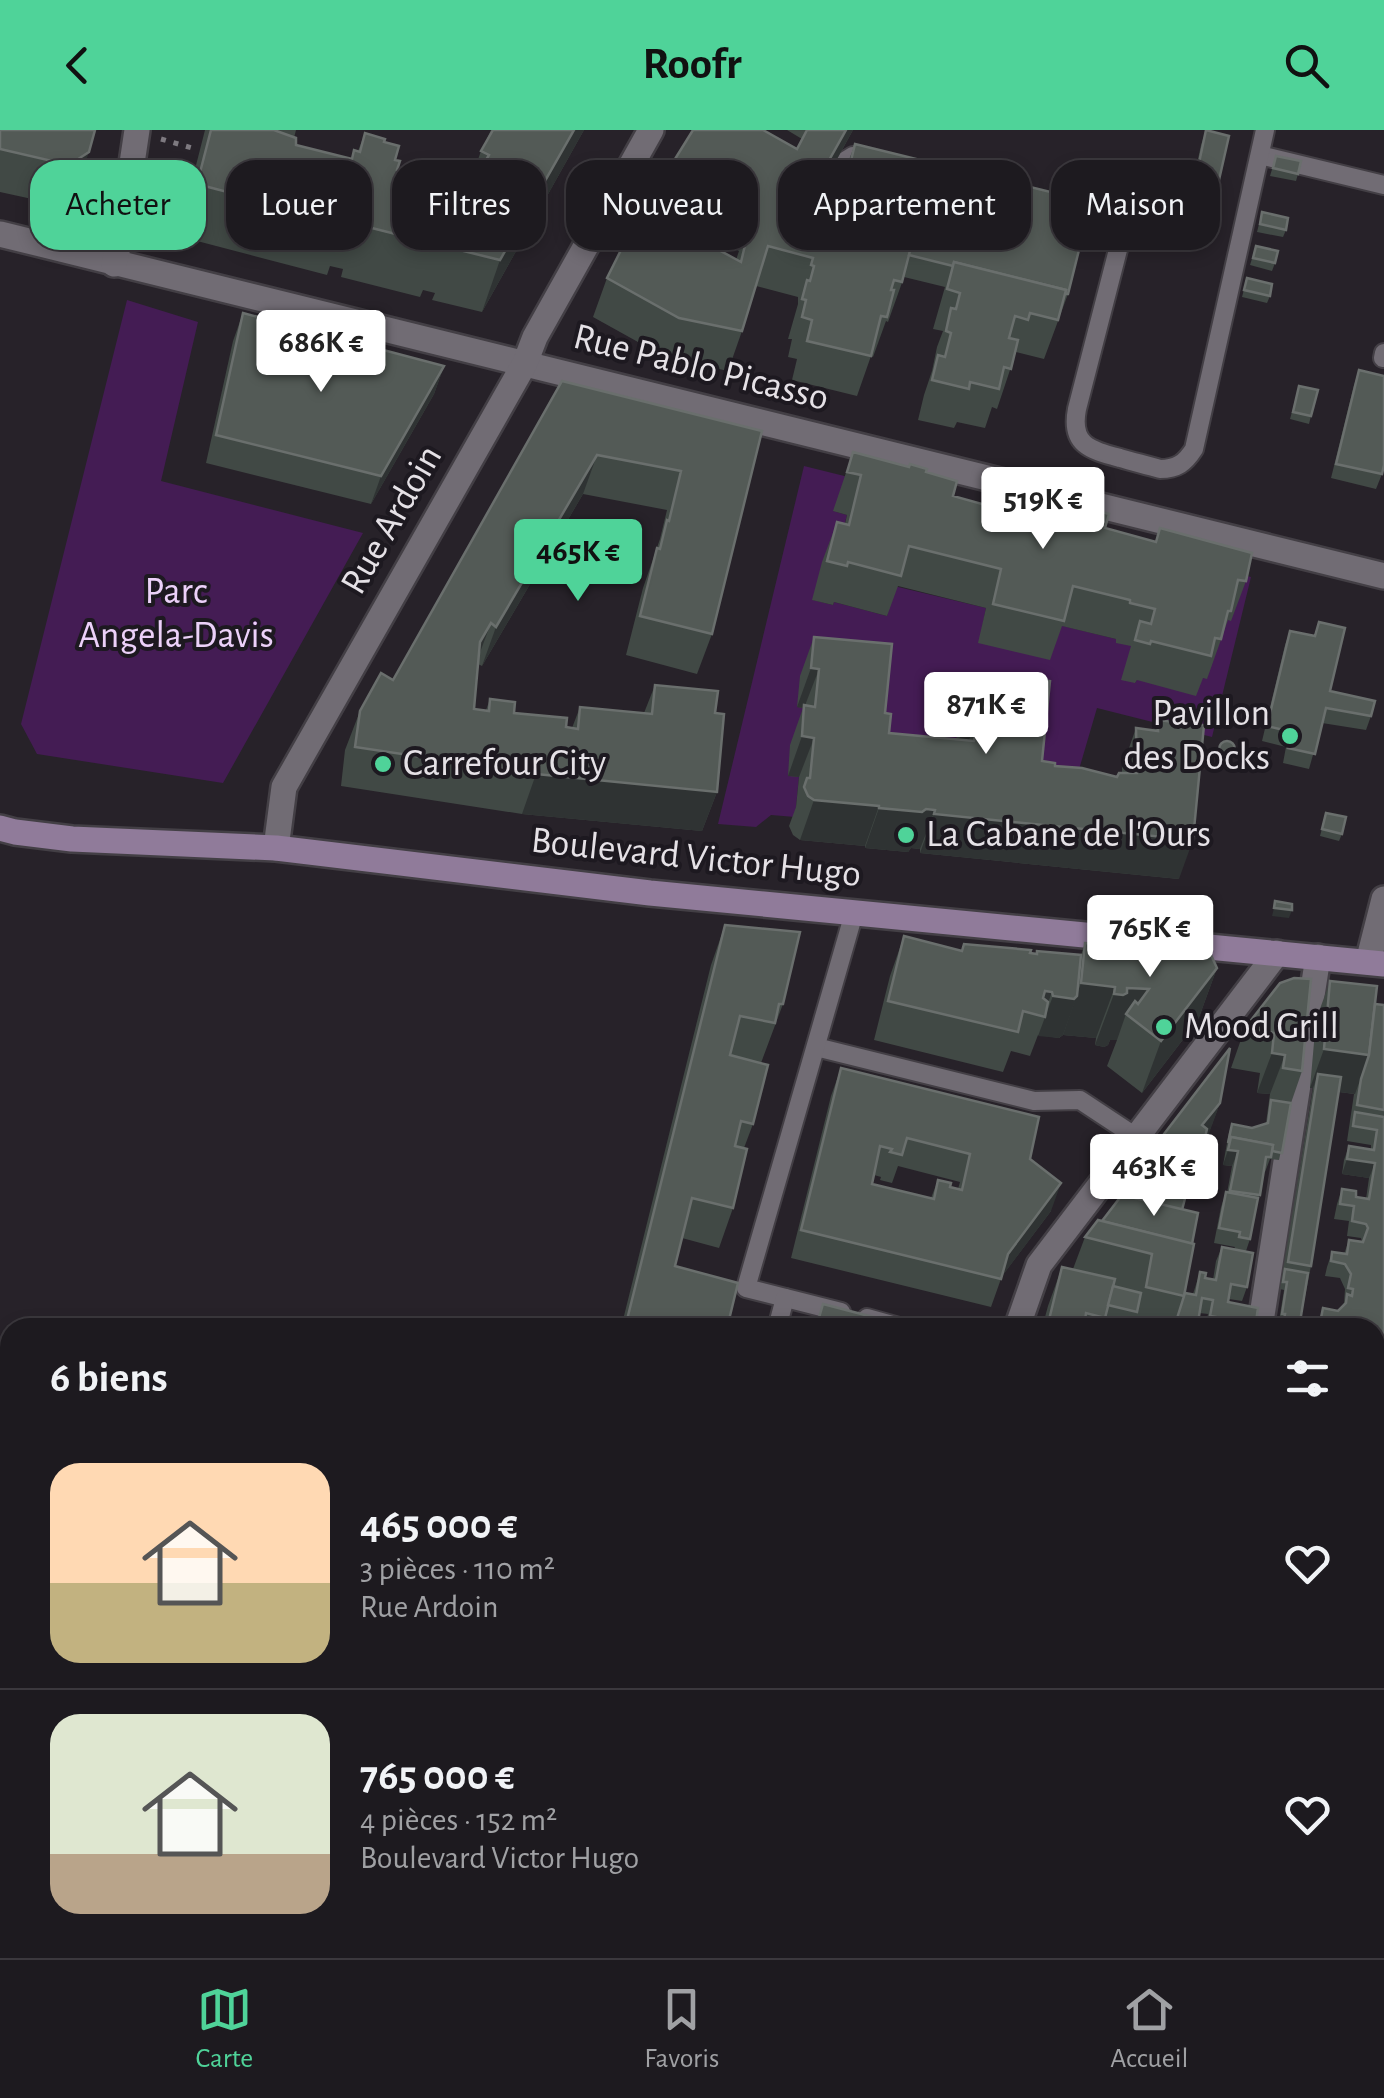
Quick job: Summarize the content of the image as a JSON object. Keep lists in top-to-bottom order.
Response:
{
  "streets": {
    "main road": ["Boulevard Victor Hugo"],
    "street": ["Rue Pablo Picasso", "Rue Ardoin"]
  },
  "crossings": [
    ["Rue Pablo Picasso", "Rue Ardoin"],
    ["Rue Ardoin", "Boulevard Victor Hugo"]
  ],
  "parks": ["Parc Angela-Davis"],
  "places": [
    "Pavillon des Docks",
    "Carrefour City",
    "La Cabane de l'Ours",
    "Mood Grill"
  ],
  "page": {
    "header": "Roofr",
    "chip": [
      "Acheter",
      "Louer",
      "Filtres",
      "Nouveau",
      "Appartement",
      "Maison"
    ],
    "price": [
      "686K €",
      "519K €",
      "465K €",
      "871K €",
      "765K €",
      "463K €"
    ],
    "heading": "6 biens",
    "list": [
      {
        "name": "465 000 €",
        "note": "3 pièces · 110 m² · Rue Ardoin"
      },
      {
        "name": "765 000 €",
        "note": "4 pièces · 152 m² · Boulevard Victor Hugo"
      }
    ],
    "tabs": ["Carte", "Favoris", "Accueil"]
  }
}
